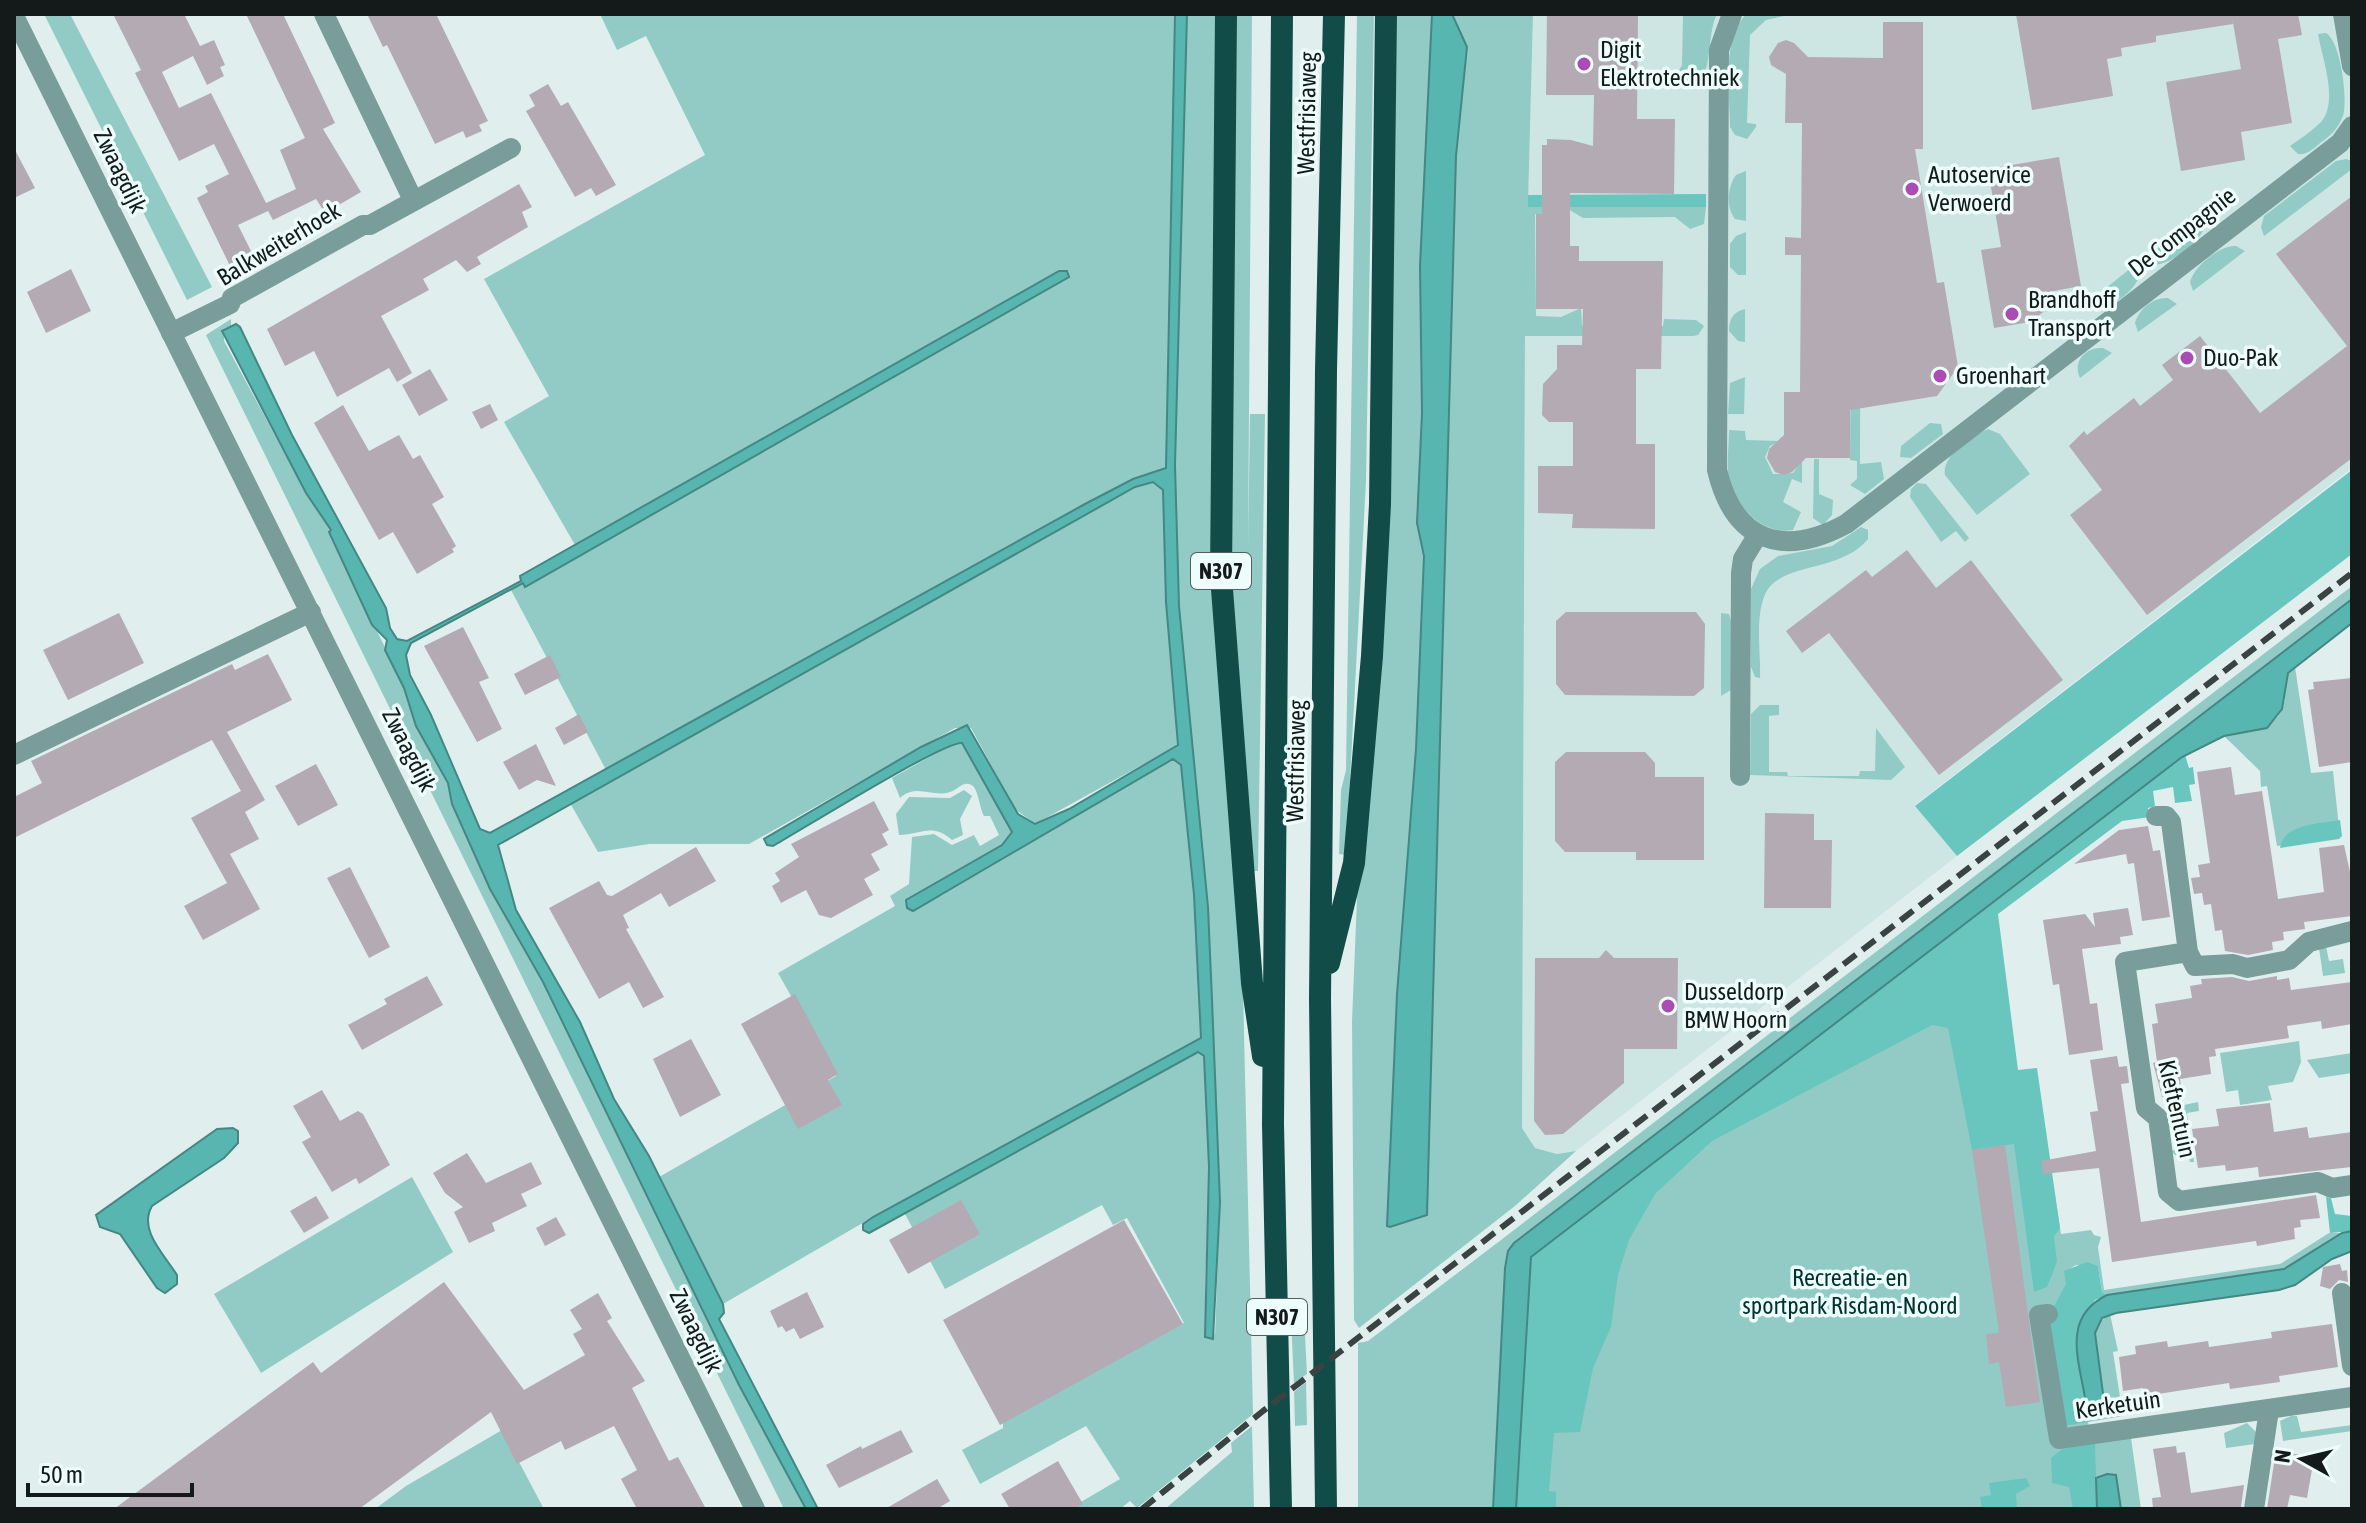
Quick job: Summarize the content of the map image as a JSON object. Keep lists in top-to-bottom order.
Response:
{
  "streets": {
    "highway": ["Westfrisiaweg", "N307"],
    "street": [
      "Zwaagdijk",
      "De Compagnie",
      "Balkweiterhoek",
      "Kieftentuin",
      "Kerketuin"
    ]
  },
  "crossings": [
    ["Westfrisiaweg", "N307"],
    ["Zwaagdijk", "Balkweiterhoek"]
  ],
  "parks": ["Recreatie- en sportpark Risdam-Noord"],
  "places": [
    "Digit Elektrotechniek",
    "Autoservice Verwoerd",
    "Brandhoff Transport",
    "Duo-Pak",
    "Groenhart",
    "Dusseldorp BMW Hoorn"
  ],
  "scale_bar": "50 m",
  "north": "left"
}
